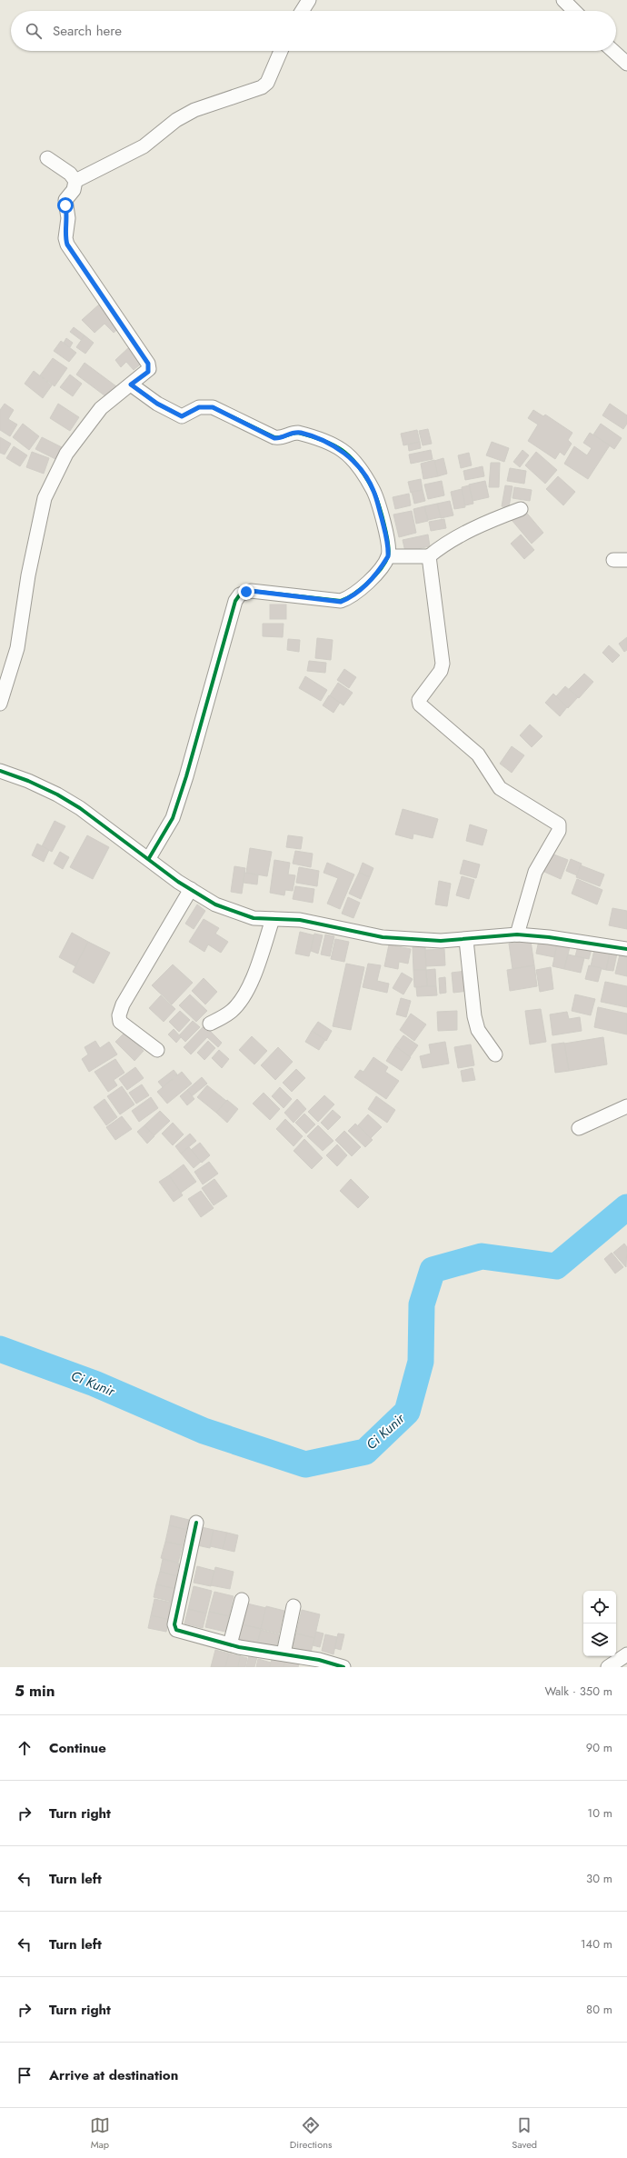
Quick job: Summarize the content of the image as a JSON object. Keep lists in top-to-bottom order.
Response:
{
  "water": ["Ci Kunir"],
  "page": {
    "search": "Search here",
    "heading": ["5 min", "Walk · 350 m"],
    "list": [
      ["Continue", "90 m"],
      ["Turn right", "10 m"],
      ["Turn left", "30 m"],
      ["Turn left", "140 m"],
      ["Turn right", "80 m"],
      "Arrive at destination"
    ],
    "nav": ["Map", "Directions", "Saved"]
  }
}
